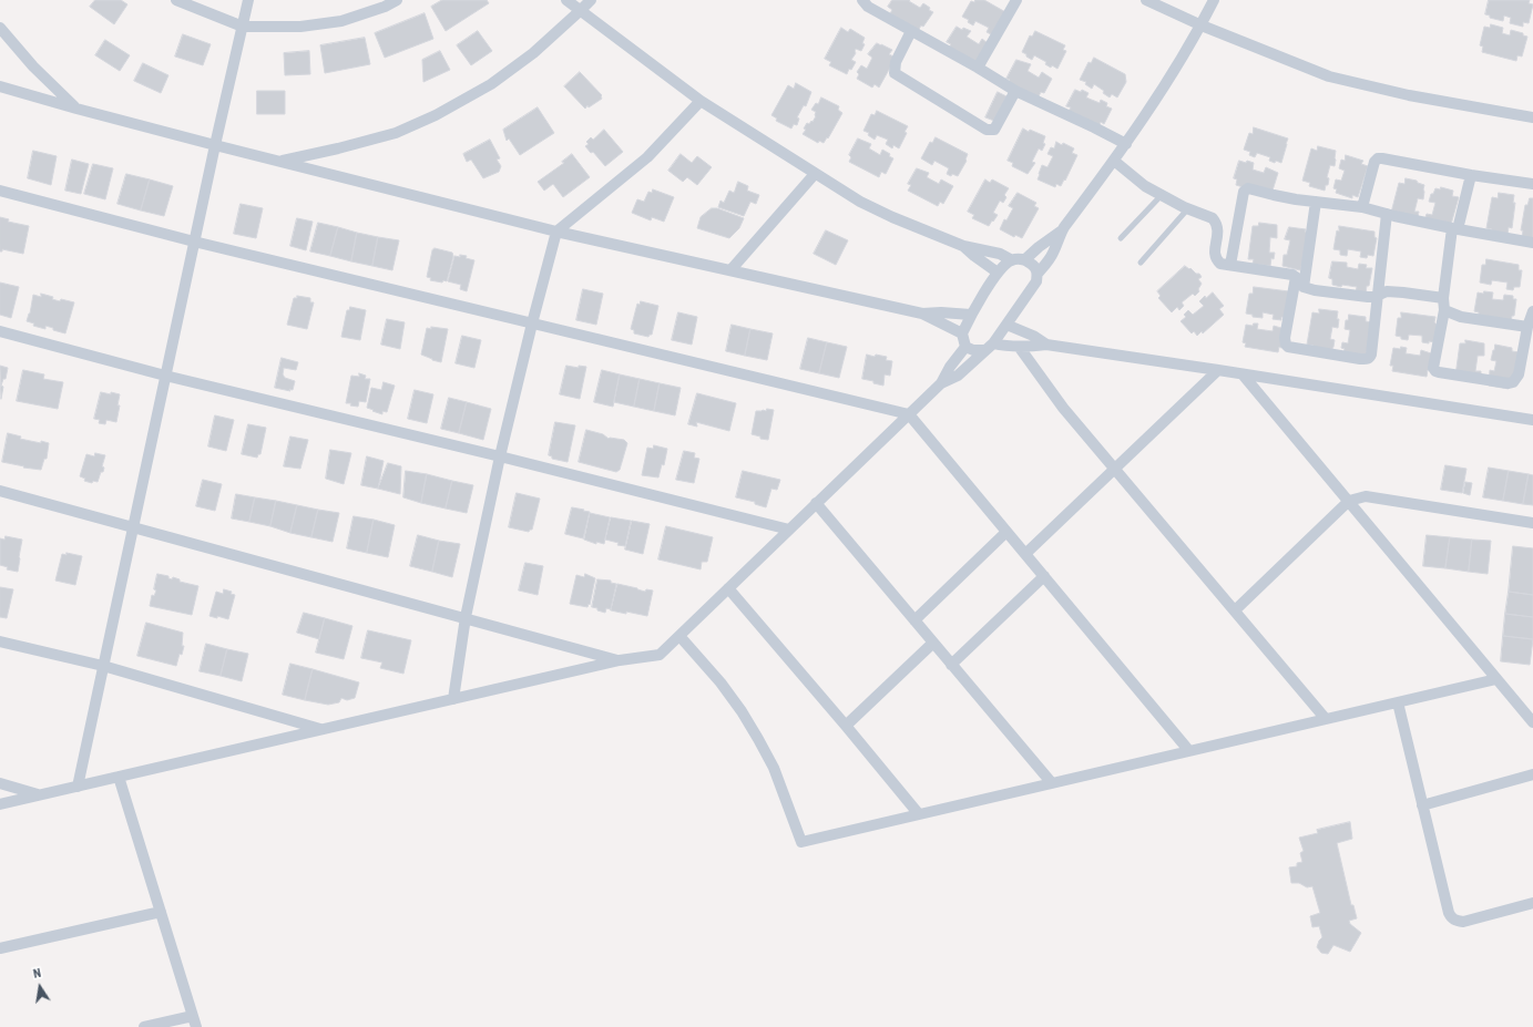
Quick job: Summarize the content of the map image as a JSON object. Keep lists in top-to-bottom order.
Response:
{
  "north": "top"
}
